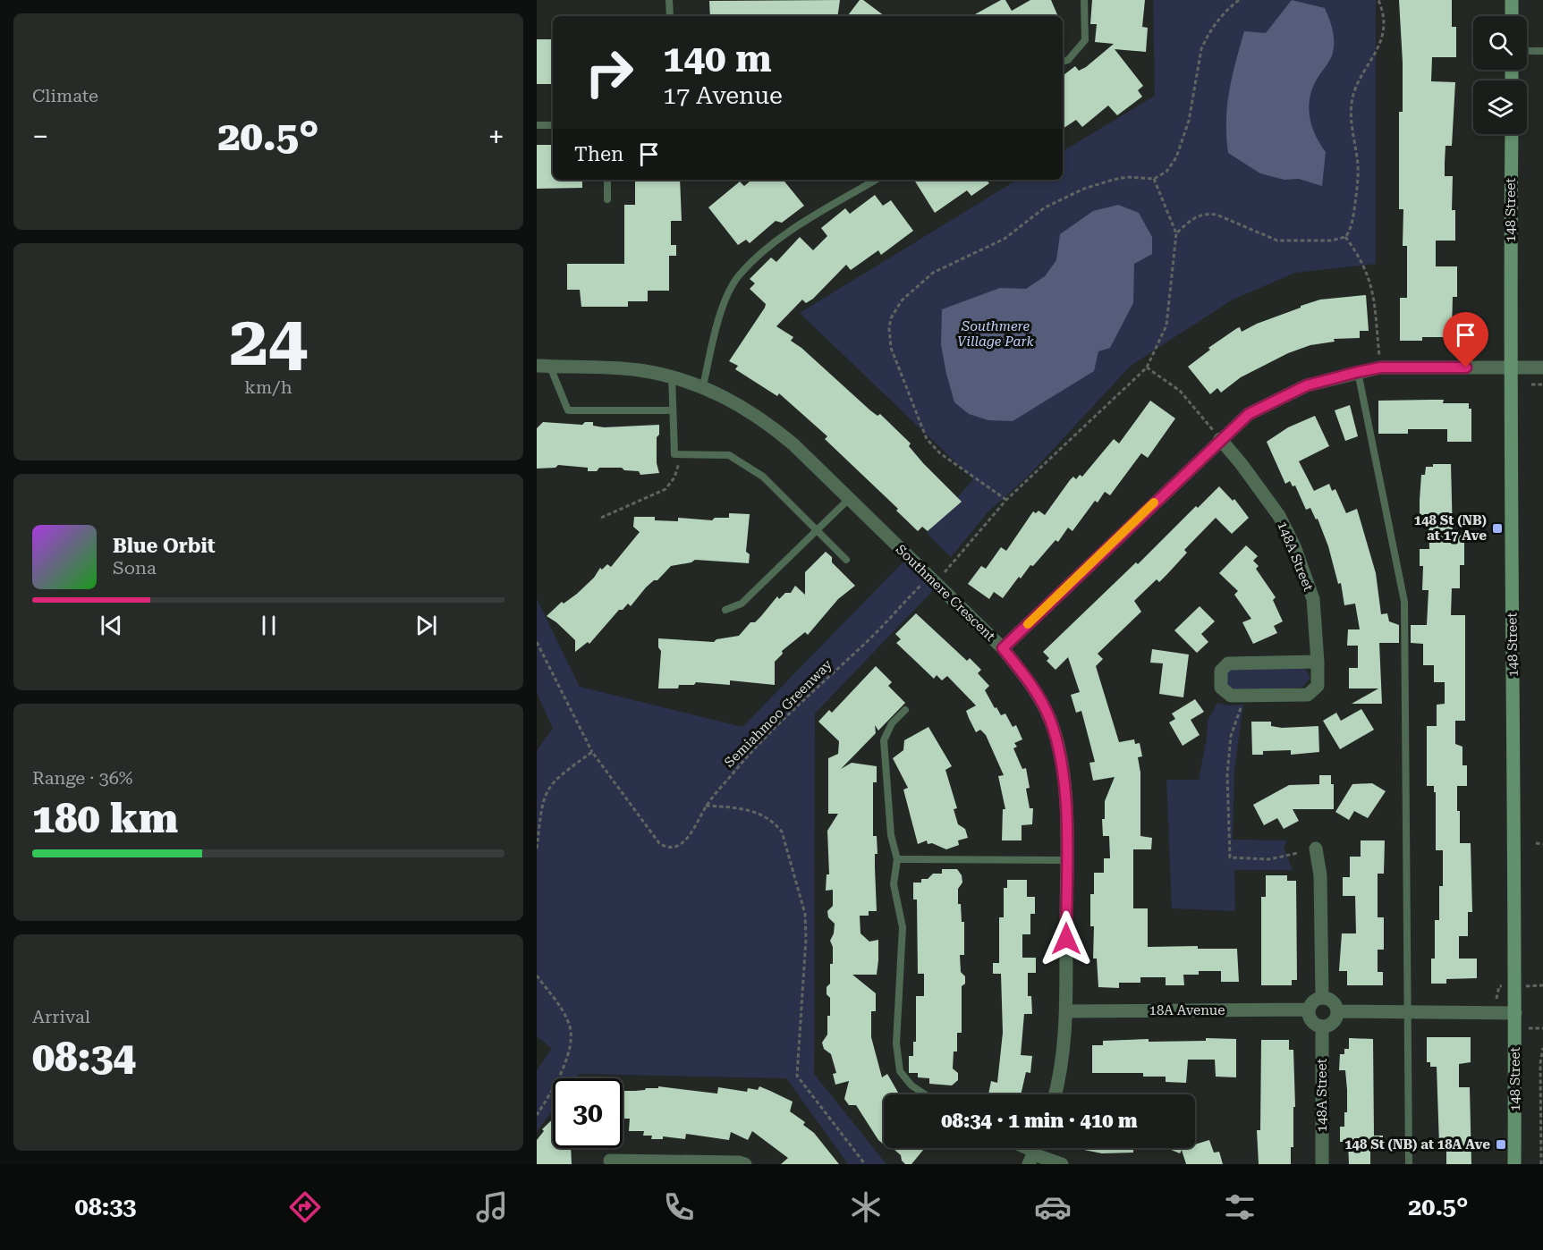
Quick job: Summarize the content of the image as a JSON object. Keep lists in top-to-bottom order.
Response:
{
  "streets": {
    "main road": ["148 Street"],
    "street": ["148A Street", "Southmere Crescent", "18A Avenue"],
    "path": ["Semiahmoo Greenway"]
  },
  "crossings": [
    ["148A Street", "18A Avenue"],
    ["Southmere Crescent", "18A Avenue"]
  ],
  "parks": ["Southmere Village Park"],
  "places": {
    "transit": ["148 St (NB) at 17 Ave", "148 St (NB) at 18A Ave"]
  },
  "page": {
    "tile": [
      "Climate",
      ["24", "km/h"],
      ["Range · 36%", "180 km"],
      ["Arrival", "08:34"]
    ],
    "turn": ["140 m", "17 Avenue"],
    "heat": ["−", "20.5°", "+"],
    "then": "Then",
    "song": ["Blue Orbit", "Sona"],
    "limit": "30",
    "trip": "08:34 · 1 min · 410 m",
    "tabs": ["08:33", "20.5°"]
  }
}
